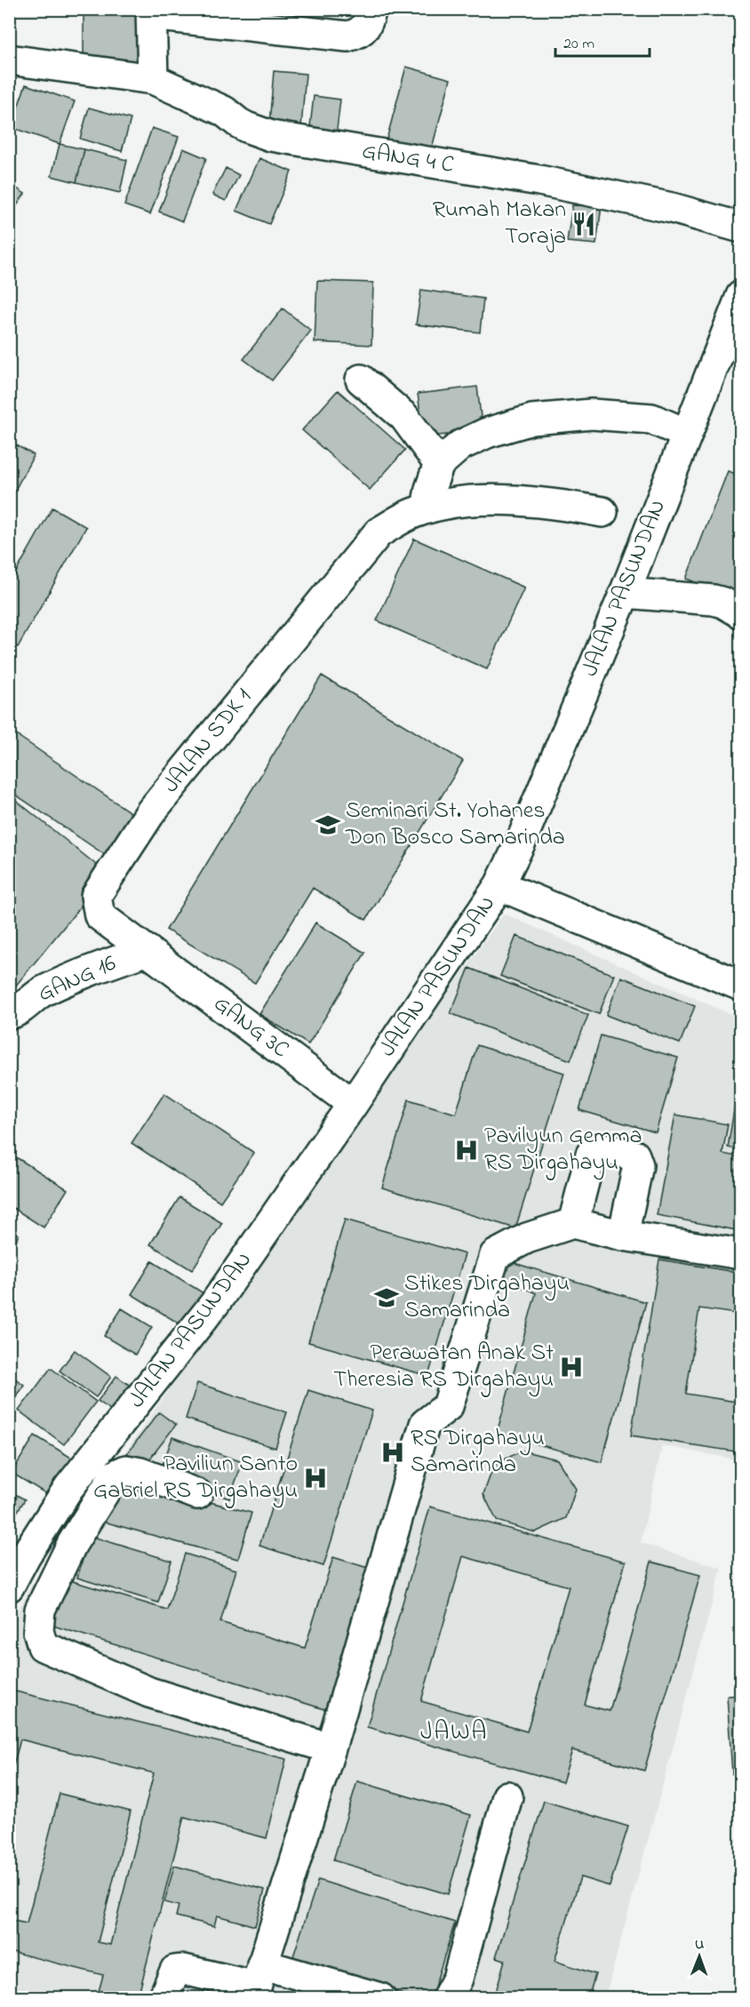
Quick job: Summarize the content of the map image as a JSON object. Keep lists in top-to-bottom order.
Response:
{
  "streets": {
    "street": [
      "GANG 4 C",
      "JALAN PASUNDAN",
      "JALAN SDK 1",
      "GANG 16",
      "GANG 3C"
    ]
  },
  "crossings": [
    ["JALAN PASUNDAN", "GANG 3C"],
    ["JALAN SDK 1", "GANG 16"],
    ["JALAN SDK 1", "GANG 3C"],
    ["GANG 16", "GANG 3C"]
  ],
  "districts": ["JAWA"],
  "places": {
    "restaurant": ["Rumah Makan Toraja"],
    "school or university": ["Seminari St. Yohanes Don Bosco Samarinda", "Stikes Dirgahayu Samarinda"],
    "hospital": [
      "Pavilyun Gemma RS Dirgahayu",
      "Perawatan Anak St Theresia RS Dirgahayu",
      "RS Dirgahayu Samarinda",
      "Paviliun Santo Gabriel RS Dirgahayu"
    ]
  },
  "scale_bar": "20 m",
  "north": "top"
}
